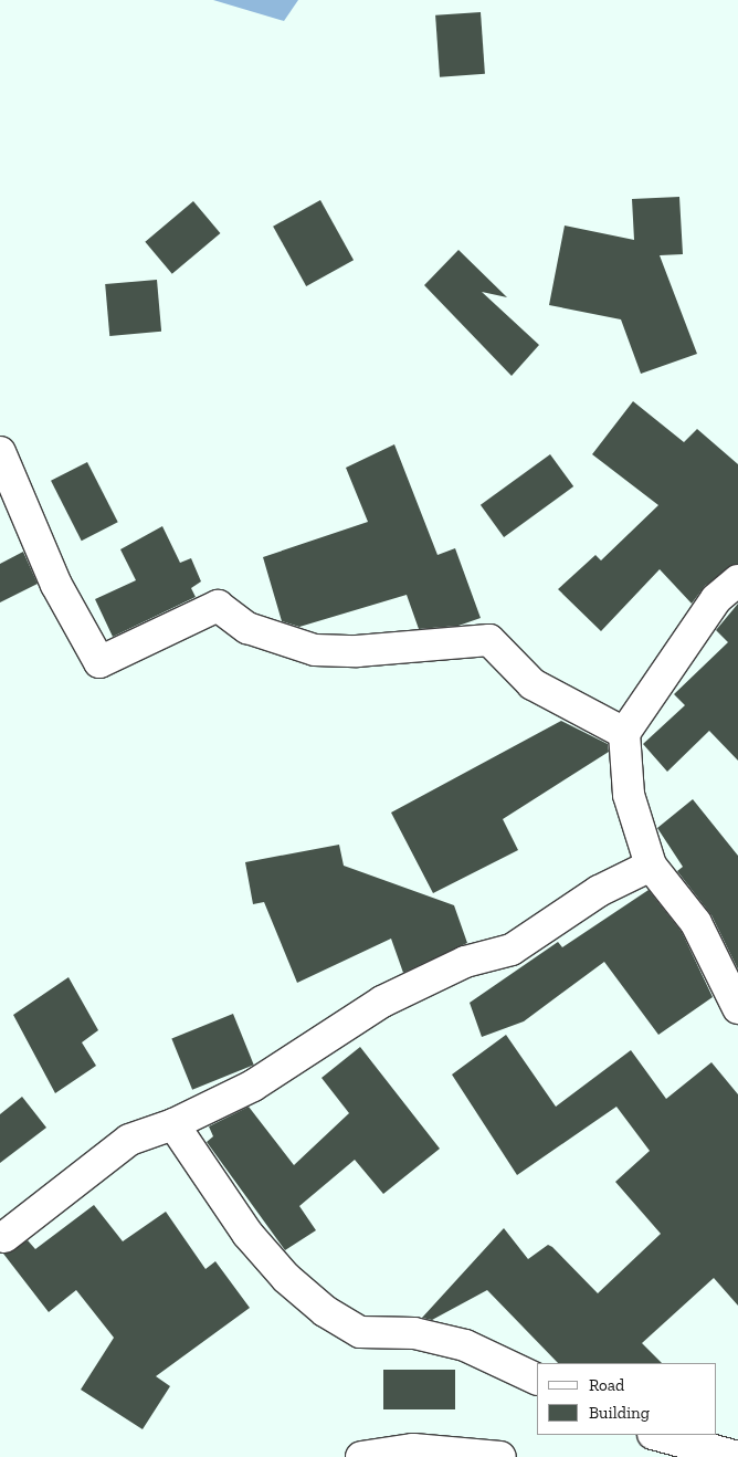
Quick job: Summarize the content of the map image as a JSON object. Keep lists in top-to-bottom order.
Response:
{
  "legend": ["Road", "Building"]
}
